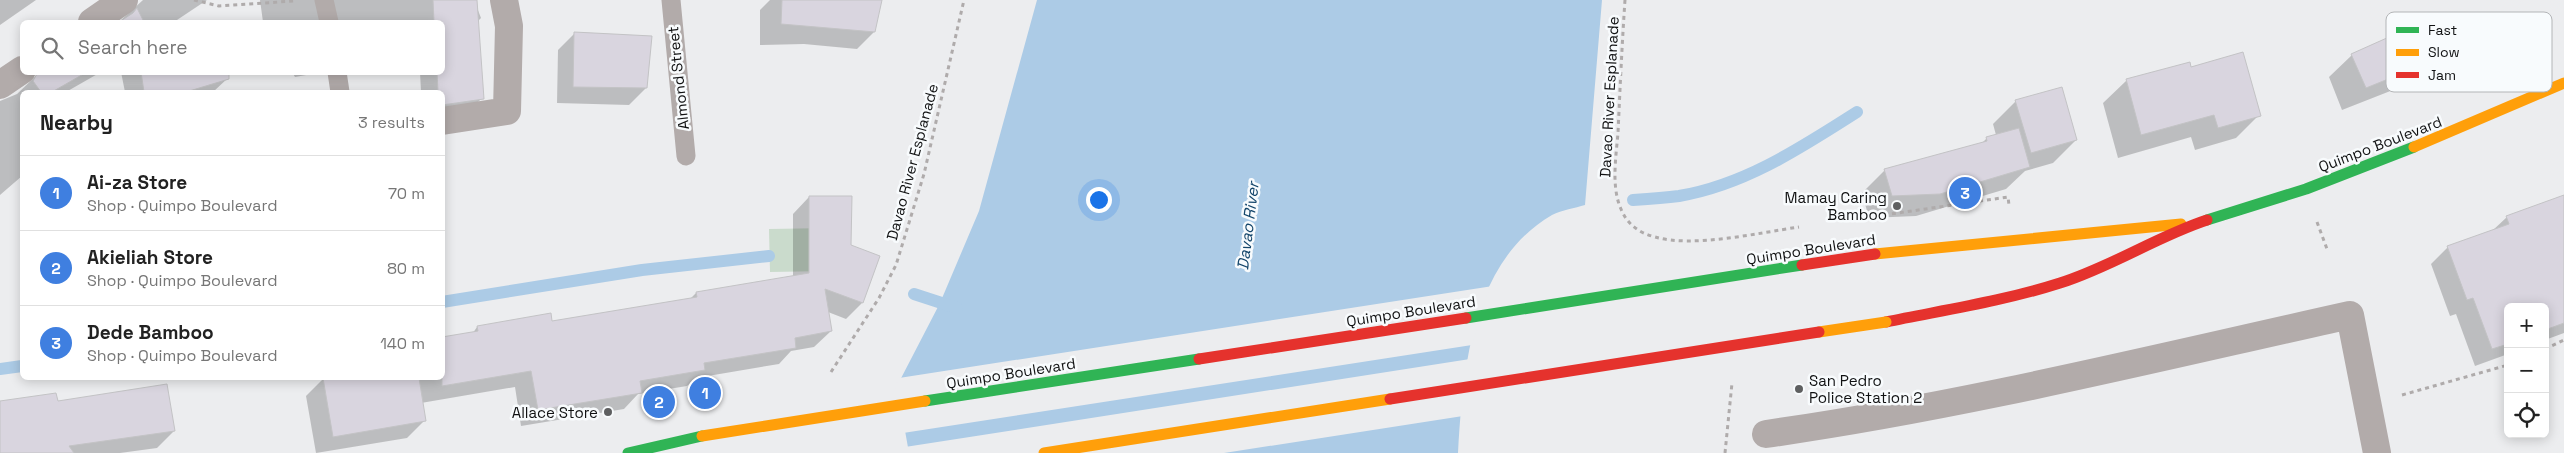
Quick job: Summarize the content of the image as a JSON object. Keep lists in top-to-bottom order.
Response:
{
  "streets": {
    "main road": ["Quimpo Boulevard"],
    "lane": ["Almond Street"],
    "path": ["Davao River Esplanade"]
  },
  "water": ["Davao River"],
  "places": ["Mamay Caring Bamboo", "San Pedro Police Station 2", "Allace Store"],
  "legend": ["Fast", "Slow", "Jam"],
  "page": {
    "search": "Search here",
    "heading": ["Nearby", "3 results"],
    "list": [
      {
        "mark": "1",
        "name": "Ai-za Store",
        "note": "Shop · Quimpo Boulevard",
        "value": "70 m"
      },
      {
        "mark": "2",
        "name": "Akieliah Store",
        "note": "Shop · Quimpo Boulevard",
        "value": "80 m"
      },
      {
        "mark": "3",
        "name": "Dede Bamboo",
        "note": "Shop · Quimpo Boulevard",
        "value": "140 m"
      }
    ],
    "pins": ["3", "1", "2"],
    "map_buttons": ["+", "−"]
  }
}
